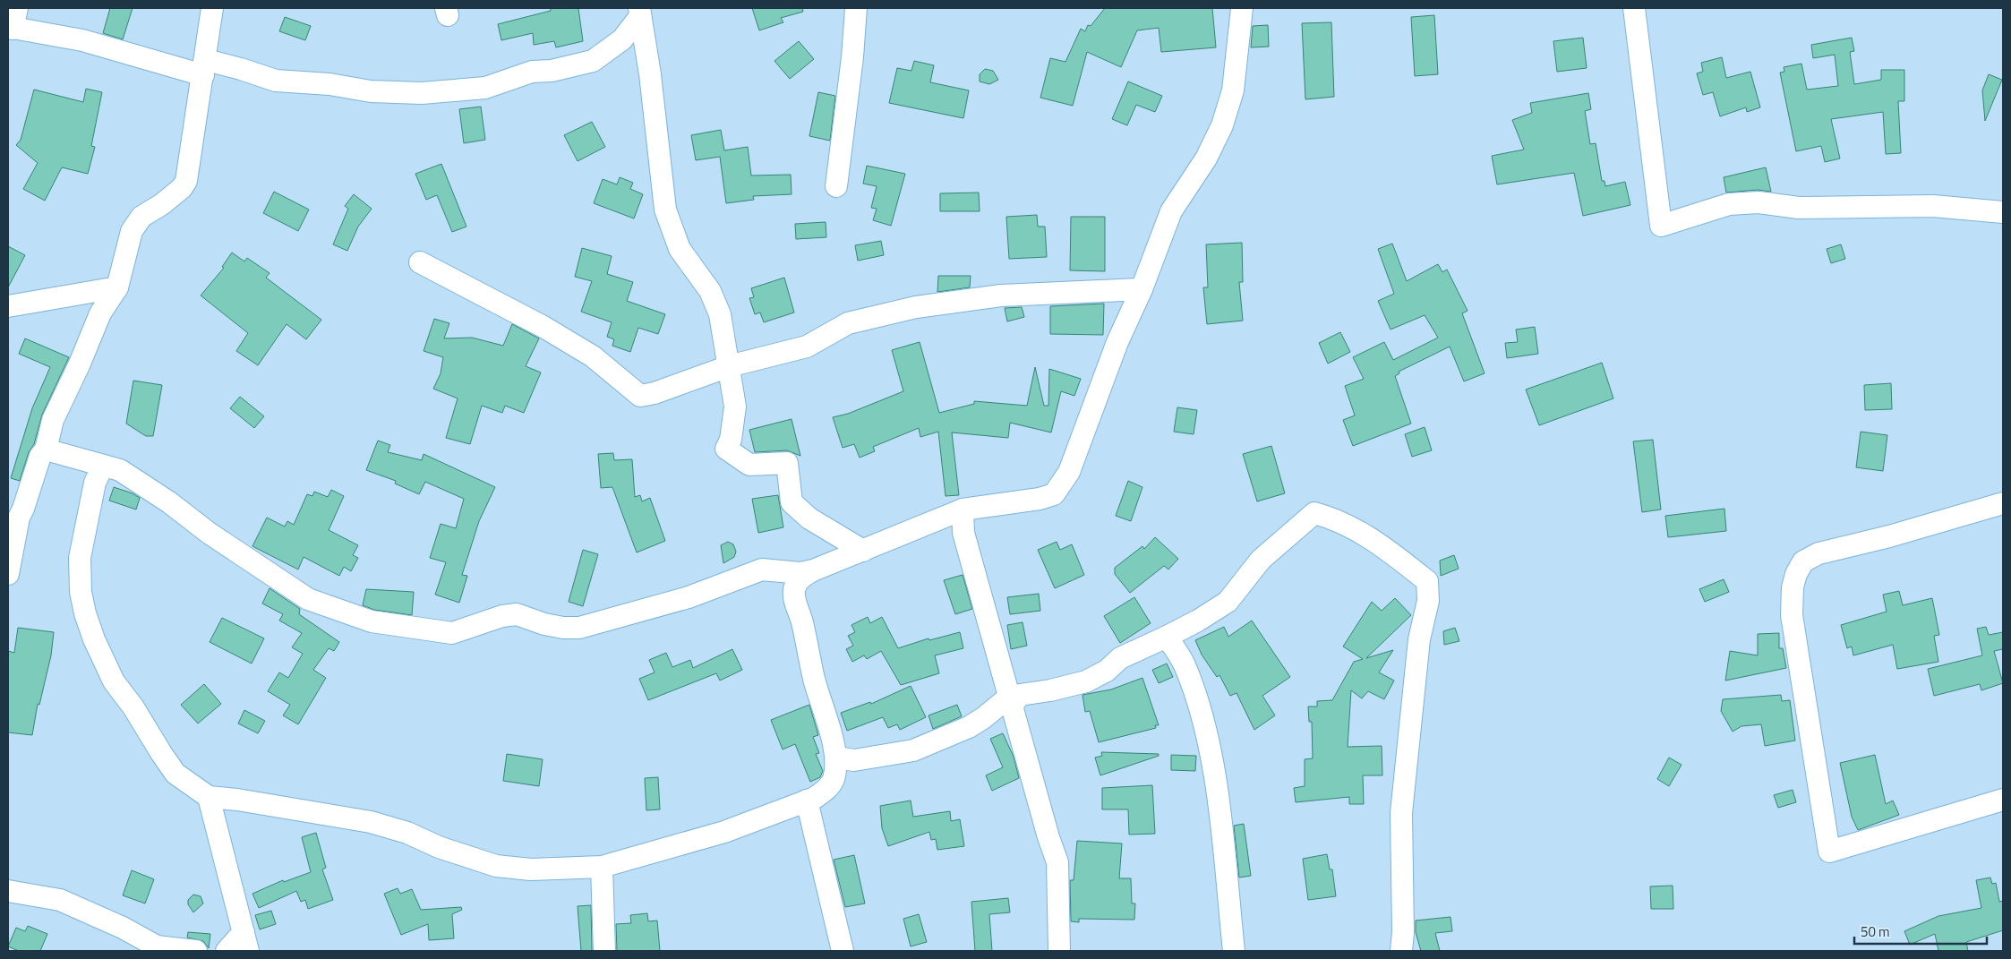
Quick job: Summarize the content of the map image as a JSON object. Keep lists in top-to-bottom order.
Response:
{
  "scale_bar": "50 m"
}
